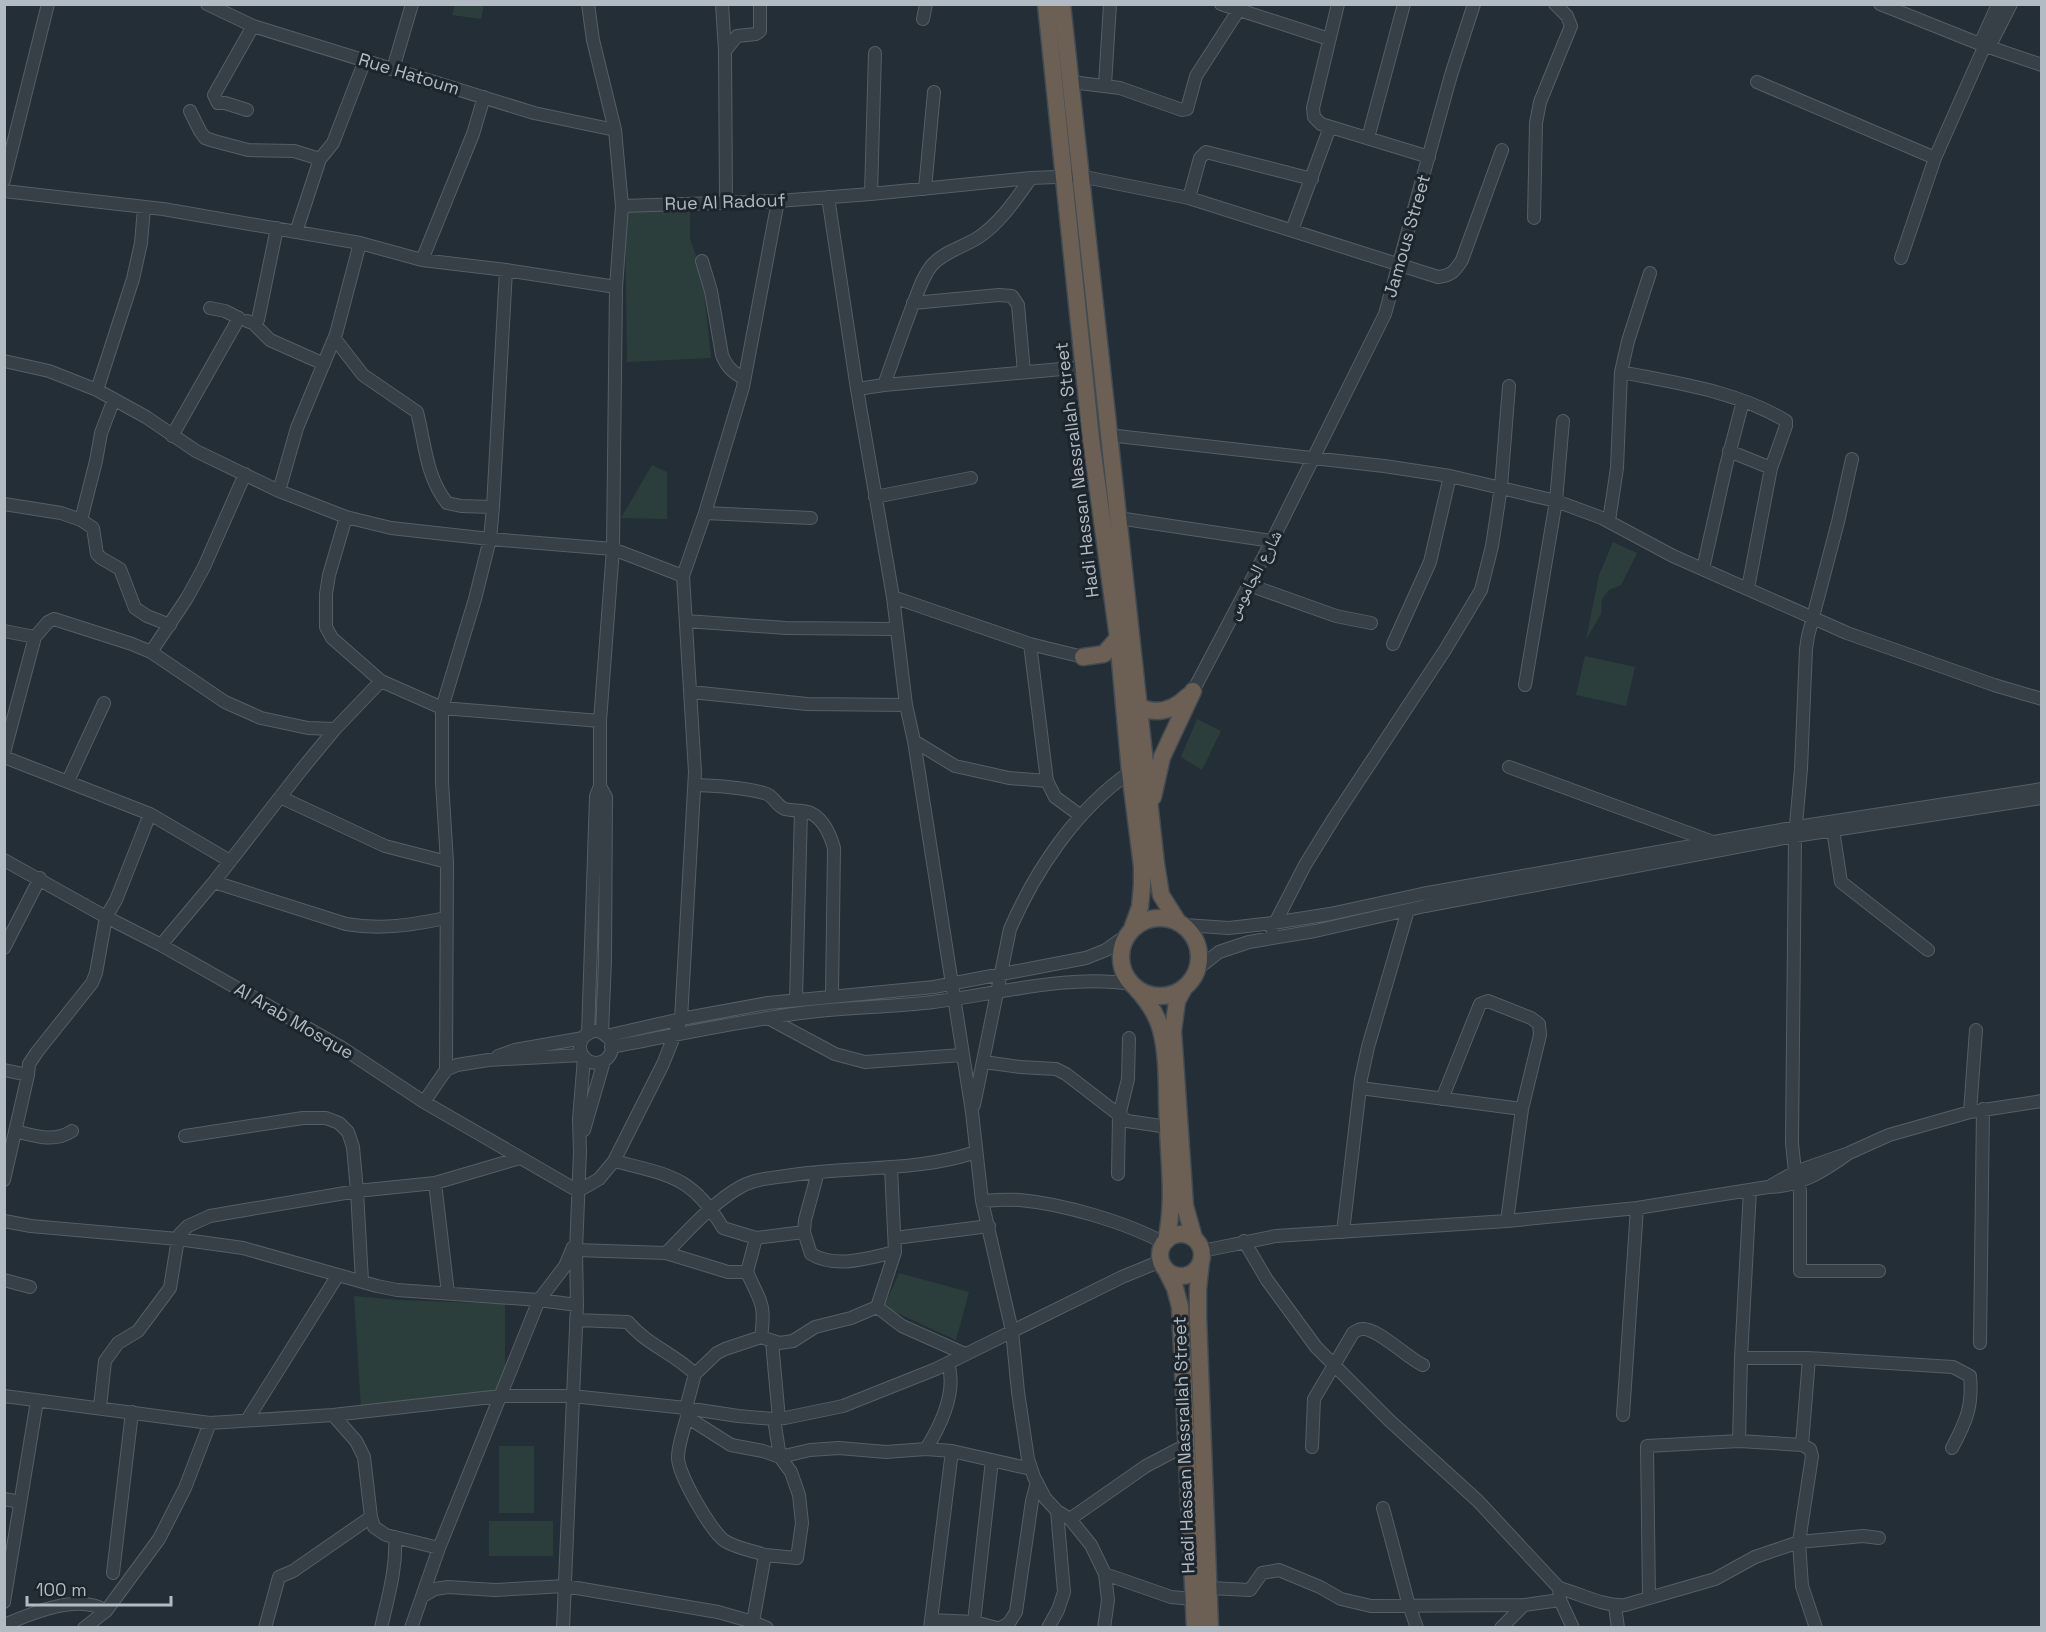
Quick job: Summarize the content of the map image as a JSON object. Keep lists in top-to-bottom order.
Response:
{
  "streets": {
    "highway": ["Hadi Hassan Nassrallah Street"],
    "street": [
      "Rue Hatoum",
      "Rue Al Radouf",
      "Jamous Street",
      "شارع الجاموس",
      "Al Arab Mosque"
    ]
  },
  "crossings": [
    ["Rue Al Radouf", "Jamous Street"],
    ["Rue Al Radouf", "Hadi Hassan Nassrallah Street"],
    ["Jamous Street", "شارع الجاموس"]
  ],
  "scale_bar": "100 m"
}
